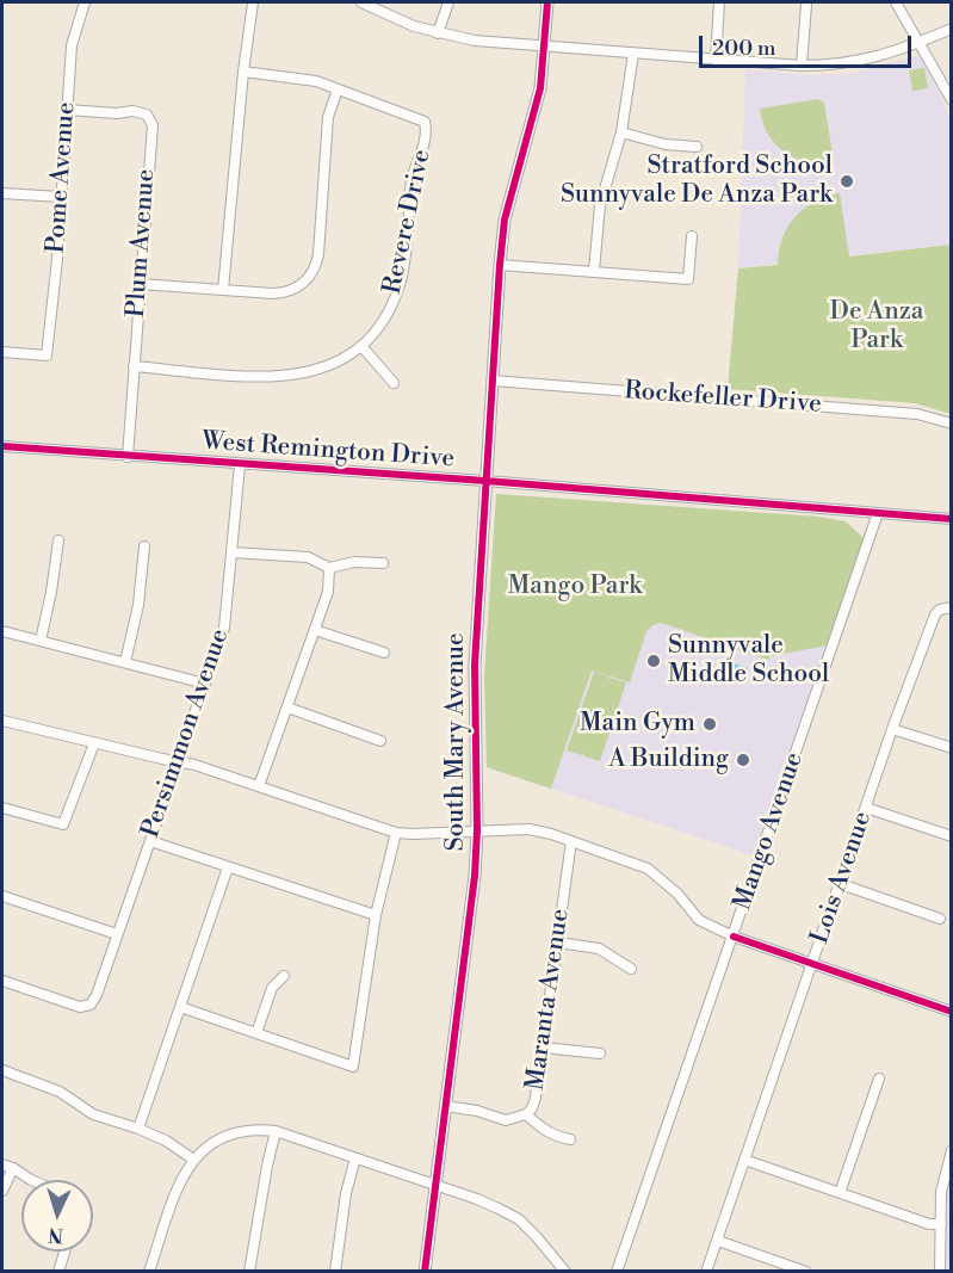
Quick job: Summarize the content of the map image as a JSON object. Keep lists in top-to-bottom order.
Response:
{
  "streets": {
    "main road": ["South Mary Avenue"],
    "street": [
      "Pome Avenue",
      "Revere Drive",
      "Plum Avenue",
      "Rockefeller Drive",
      "West Remington Drive",
      "Persimmon Avenue",
      "Mango Avenue",
      "Lois Avenue",
      "Maranta Avenue"
    ]
  },
  "crossings": [
    ["Pome Avenue", "Plum Avenue"],
    ["Revere Drive", "Plum Avenue"],
    ["Plum Avenue", "West Remington Drive"],
    ["Rockefeller Drive", "South Mary Avenue"],
    ["West Remington Drive", "Persimmon Avenue"],
    ["West Remington Drive", "South Mary Avenue"],
    ["West Remington Drive", "Mango Avenue"],
    ["South Mary Avenue", "Maranta Avenue"]
  ],
  "parks": ["De Anza Park", "Mango Park"],
  "places": [
    "Stratford School Sunnyvale De Anza Park",
    "Sunnyvale Middle School",
    "Main Gym",
    "A Building"
  ],
  "scale_bar": "200 m",
  "north": "bottom"
}
